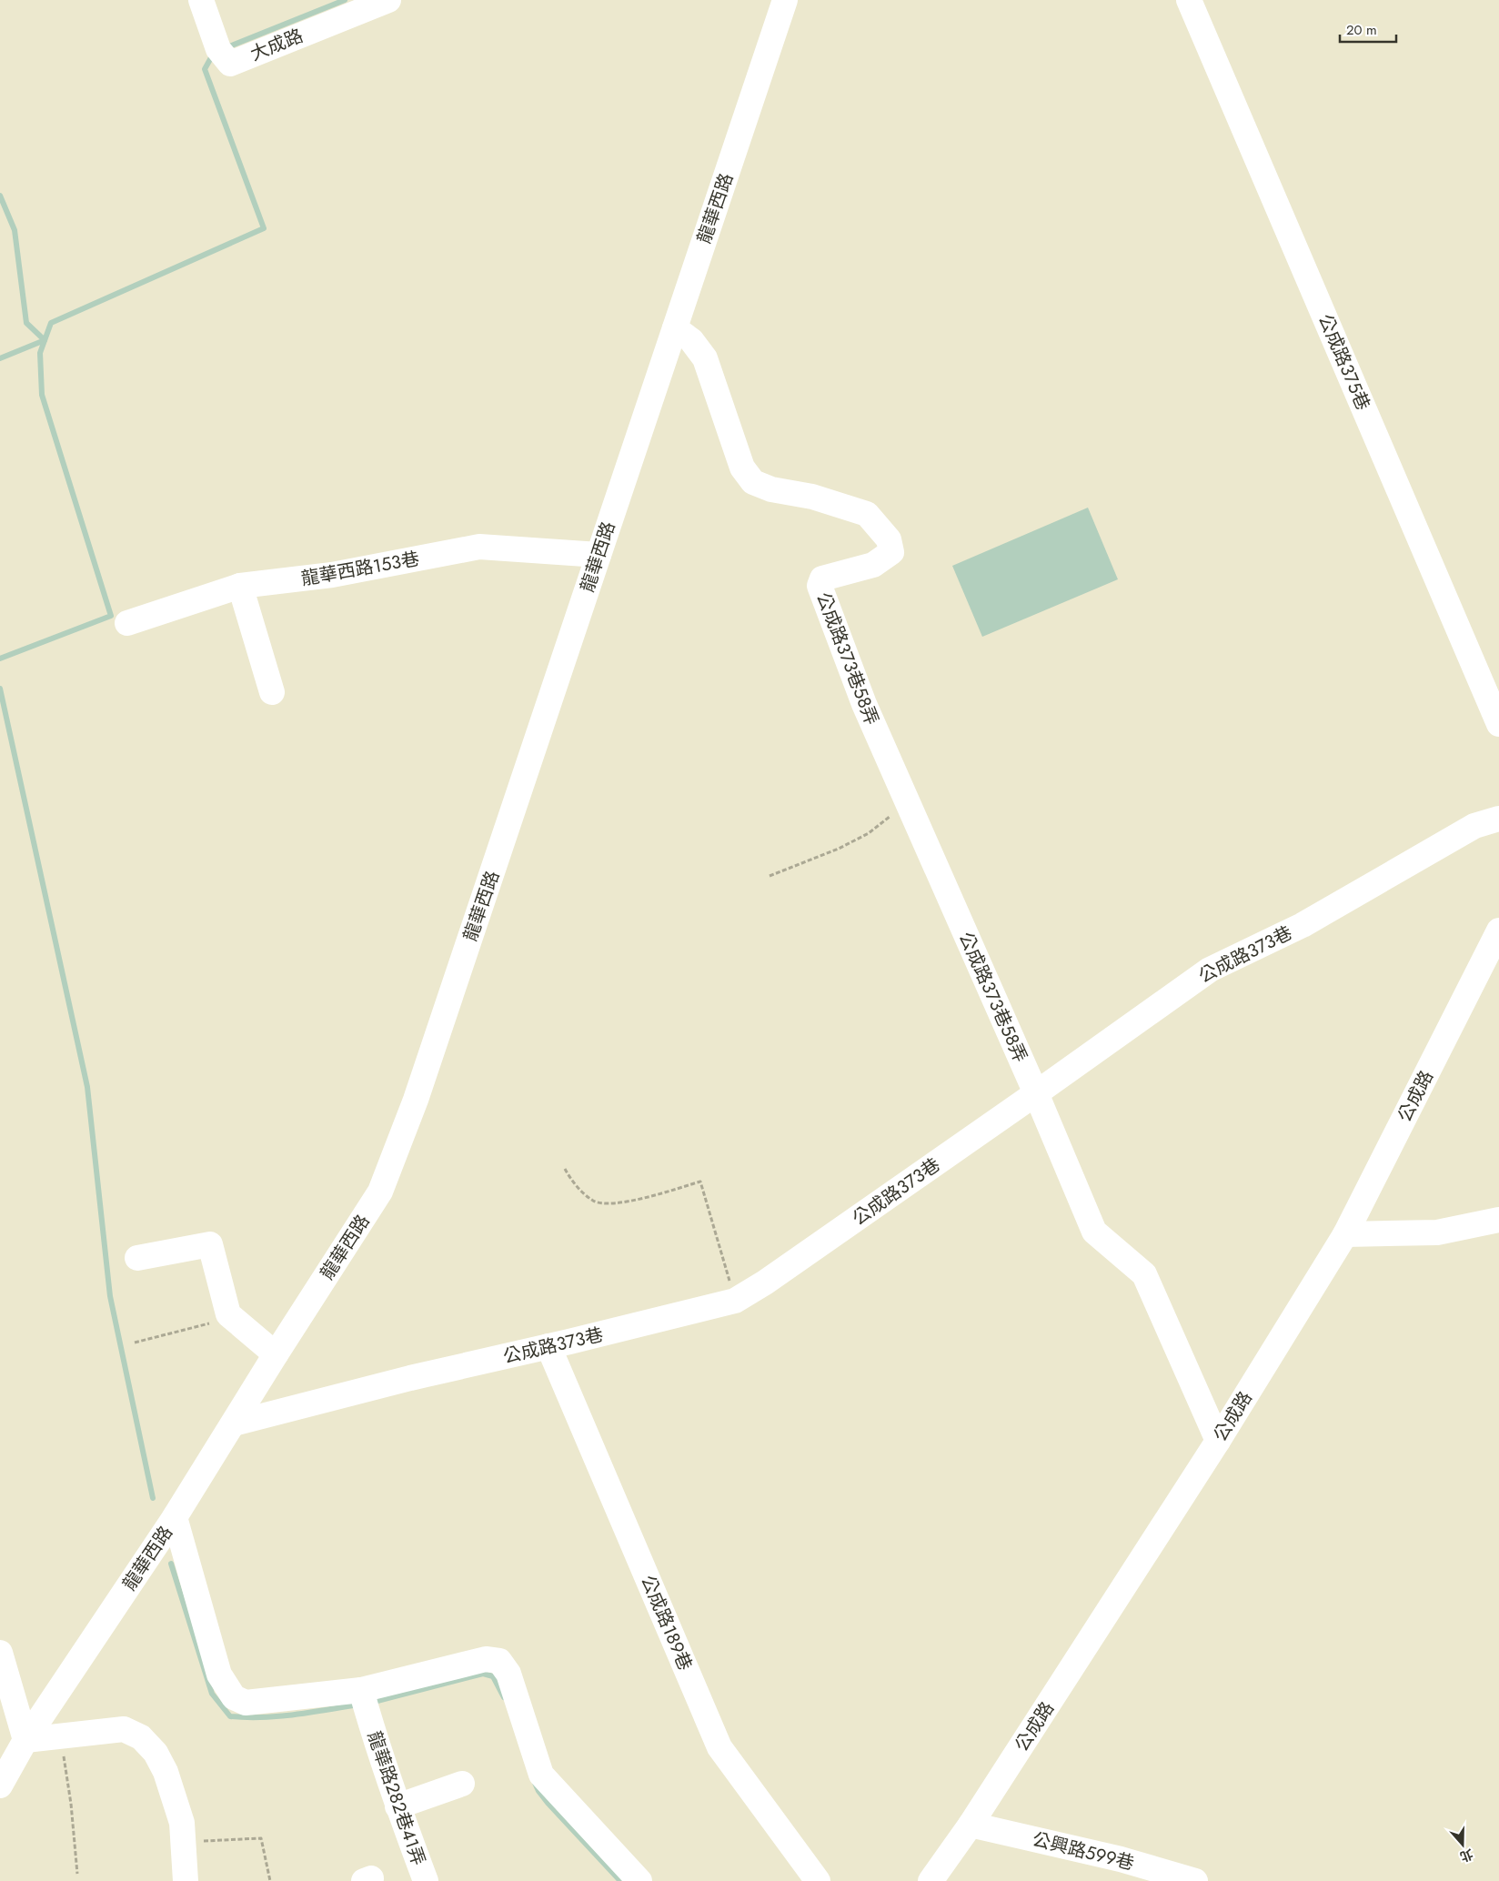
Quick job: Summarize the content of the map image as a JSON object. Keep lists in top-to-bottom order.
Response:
{
  "streets": {
    "street": [
      "大成路",
      "龍華西路",
      "公成路375巷",
      "龍華西路153巷",
      "公成路373巷58弄",
      "公成路373巷",
      "公成路",
      "公成路189巷",
      "龍華路282巷41弄",
      "公興路599巷"
    ]
  },
  "crossings": [
    ["龍華西路", "龍華西路153巷"],
    ["龍華西路", "公成路373巷58弄"],
    ["龍華西路", "公成路373巷"],
    ["公成路373巷58弄", "公成路373巷"],
    ["公成路373巷58弄", "公成路"],
    ["公成路373巷", "公成路189巷"],
    ["公成路", "公興路599巷"]
  ],
  "scale_bar": "20 m",
  "north": "bottom"
}
